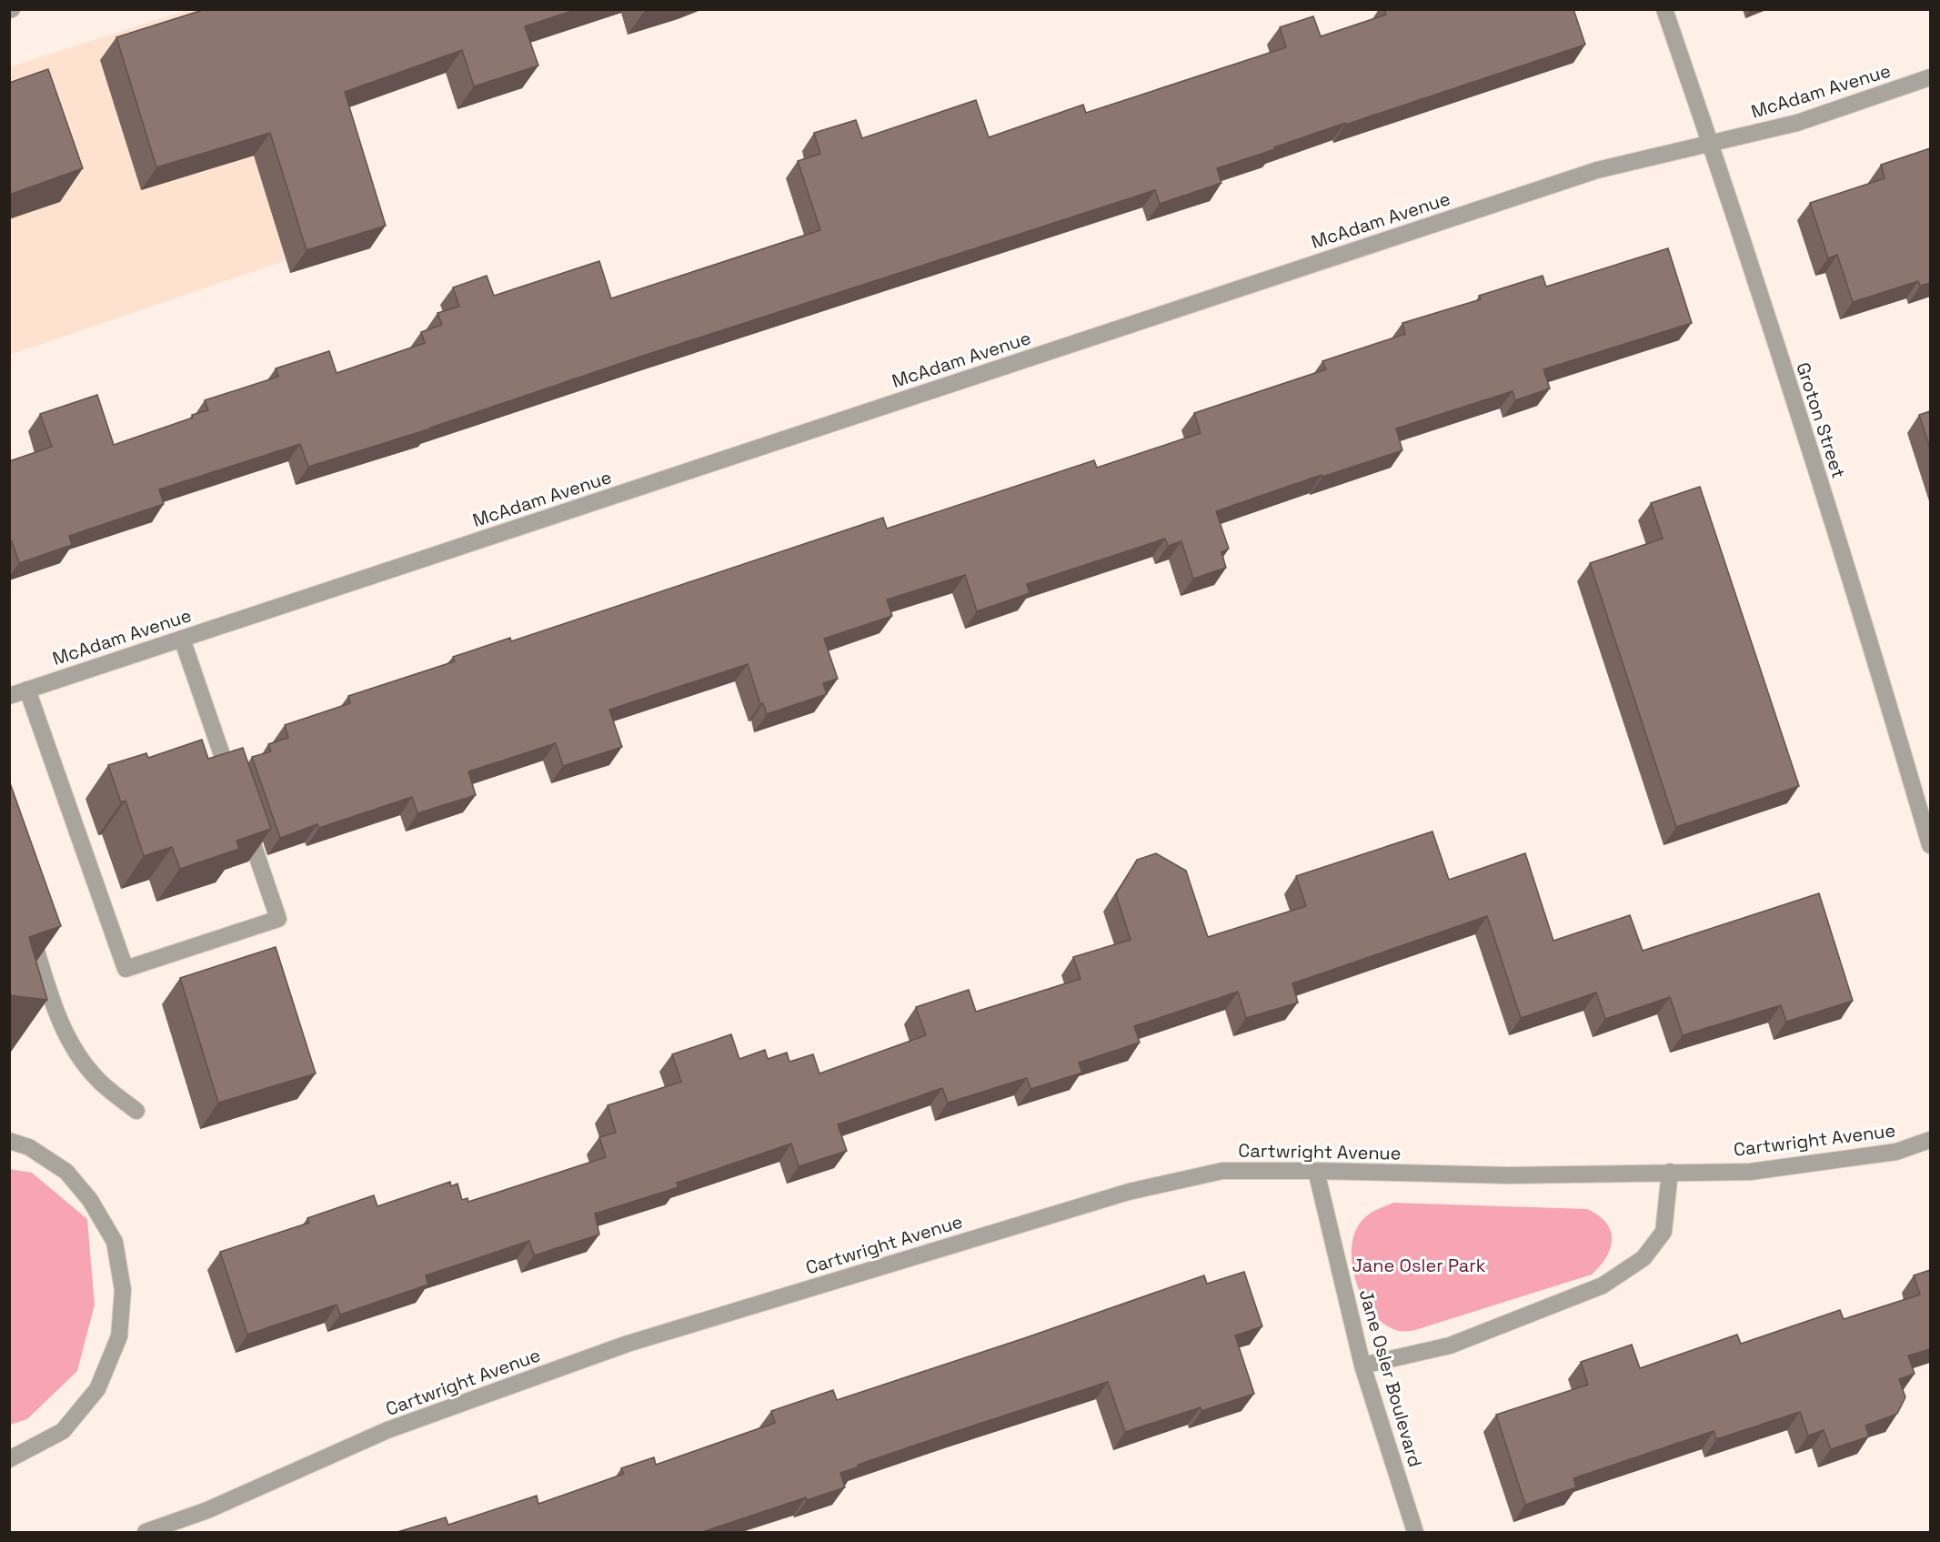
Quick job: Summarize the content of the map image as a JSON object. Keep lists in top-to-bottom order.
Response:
{
  "streets": {
    "street": [
      "McAdam Avenue",
      "Groton Street",
      "Cartwright Avenue",
      "Jane Osler Boulevard"
    ]
  },
  "crossings": [
    ["McAdam Avenue", "Groton Street"],
    ["Cartwright Avenue", "Jane Osler Boulevard"]
  ],
  "parks": ["Jane Osler Park"]
}
